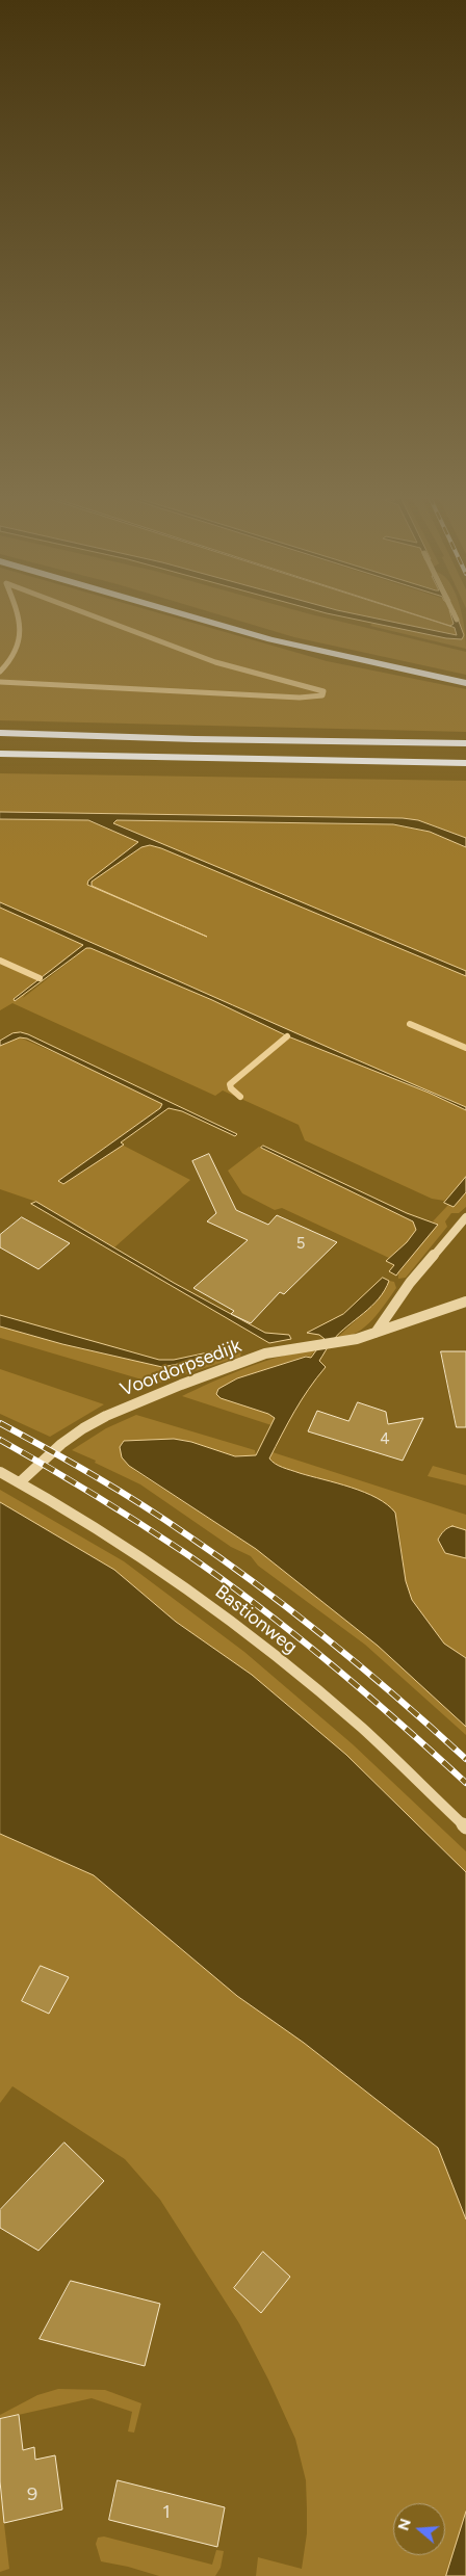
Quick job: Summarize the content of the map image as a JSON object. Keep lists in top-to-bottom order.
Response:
{
  "streets": {
    "street": ["Voordorpsedijk", "Bastionweg"]
  },
  "crossings": [
    ["Voordorpsedijk", "Bastionweg"]
  ],
  "house_numbers": [
    "5",
    "4",
    "9",
    "1"
  ],
  "north": "left"
}
